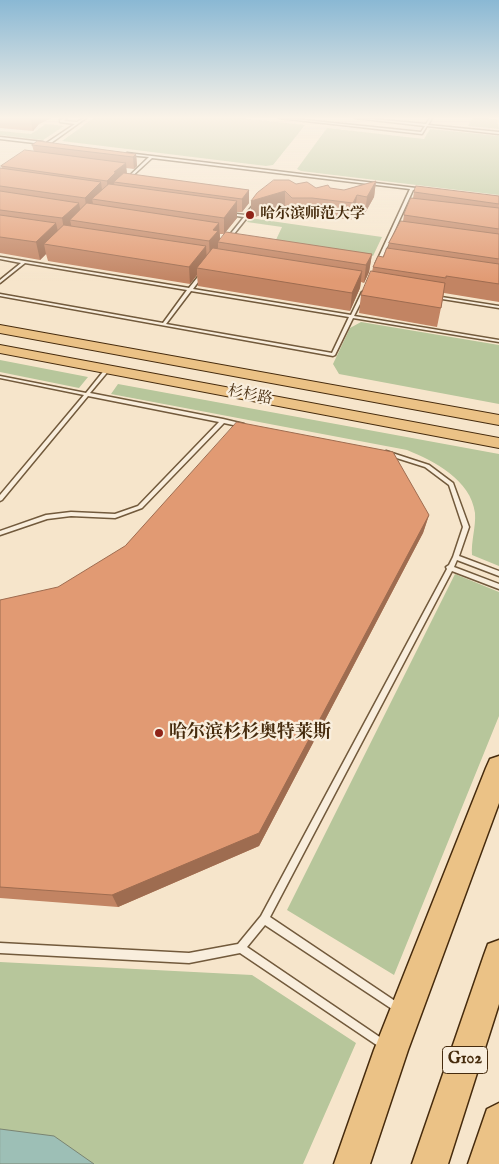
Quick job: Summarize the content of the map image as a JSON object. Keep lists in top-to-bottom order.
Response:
{
  "streets": {
    "highway": ["G102"],
    "main road": ["杉杉路"]
  },
  "places": ["哈尔滨师范大学", "哈尔滨杉杉奥特莱斯"]
}
